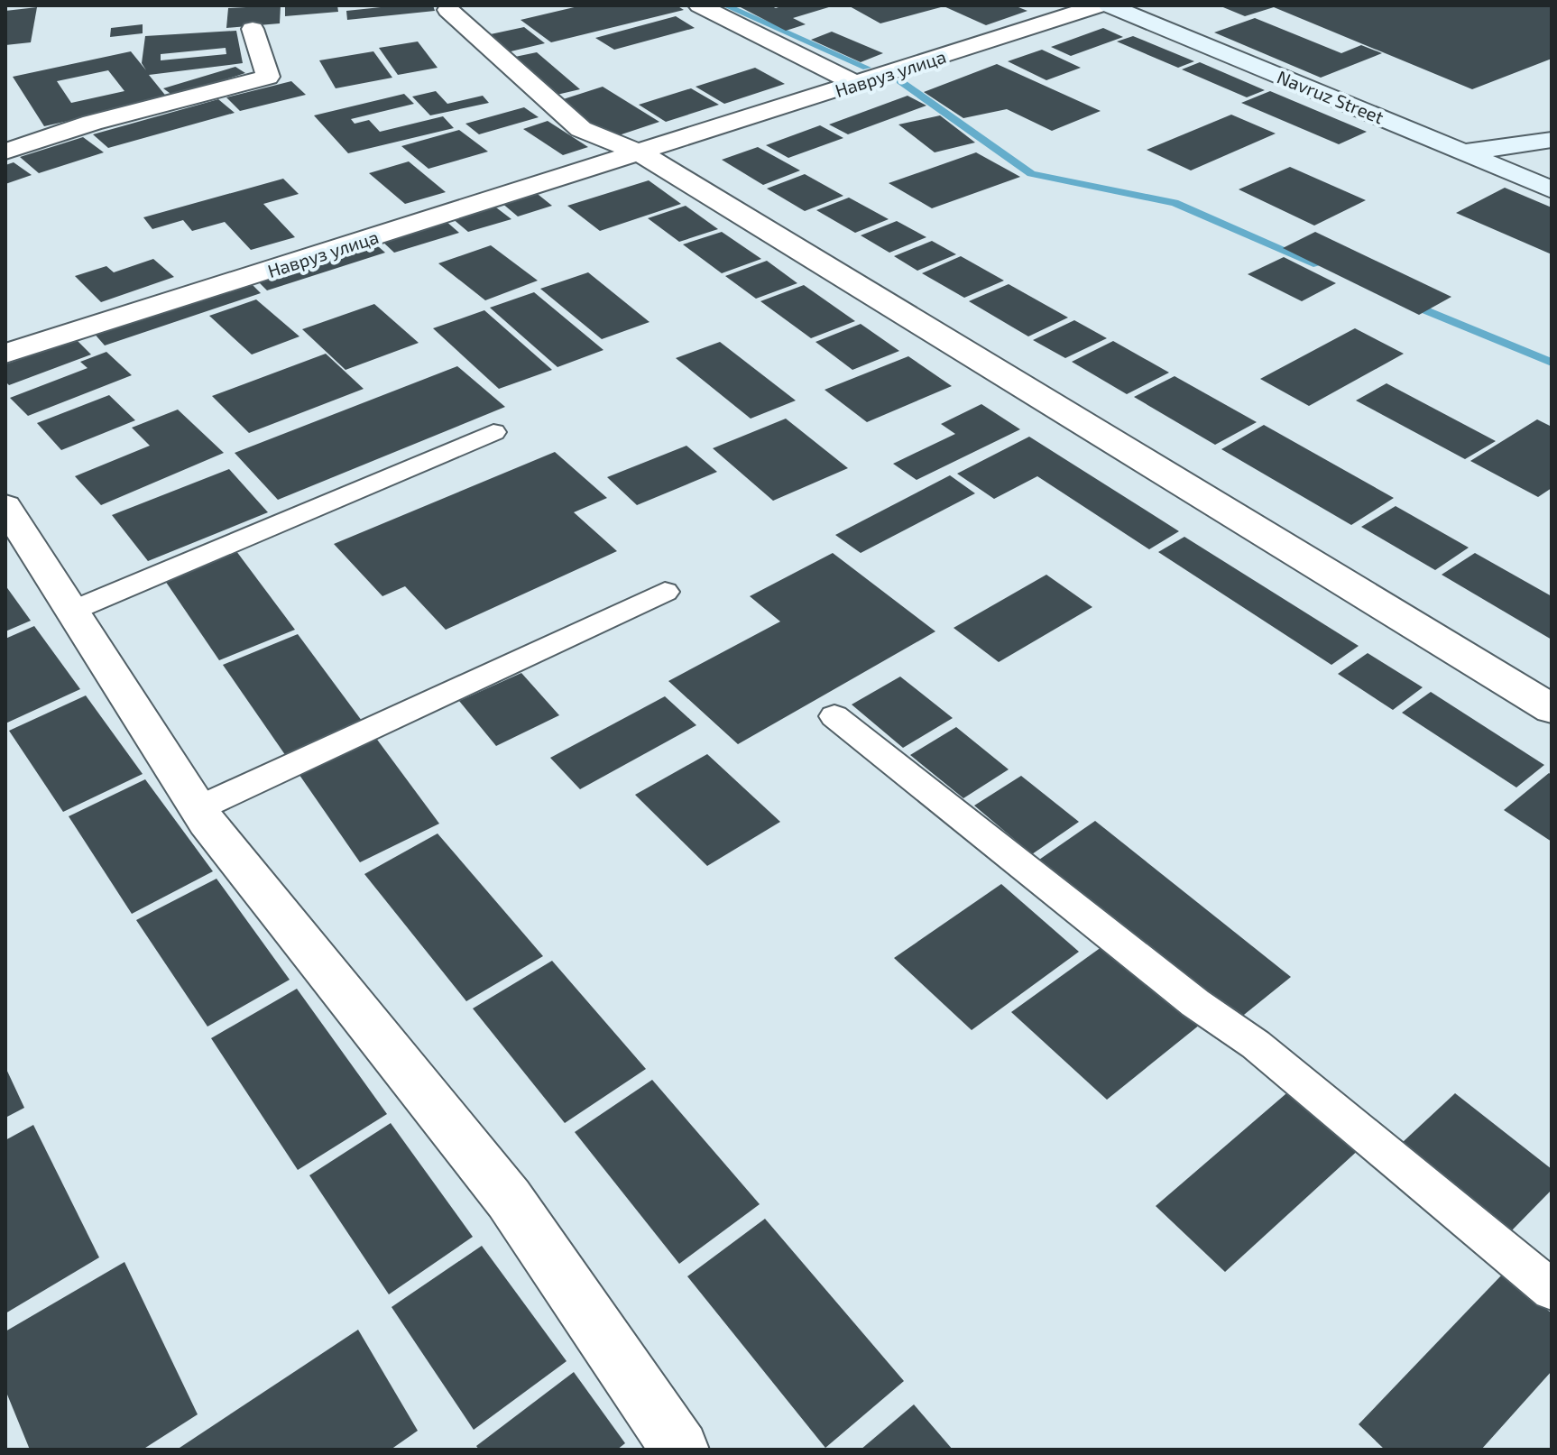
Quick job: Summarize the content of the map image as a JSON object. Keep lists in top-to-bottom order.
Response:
{
  "streets": {
    "street": ["Навруз улица", "Navruz Street"]
  }
}
